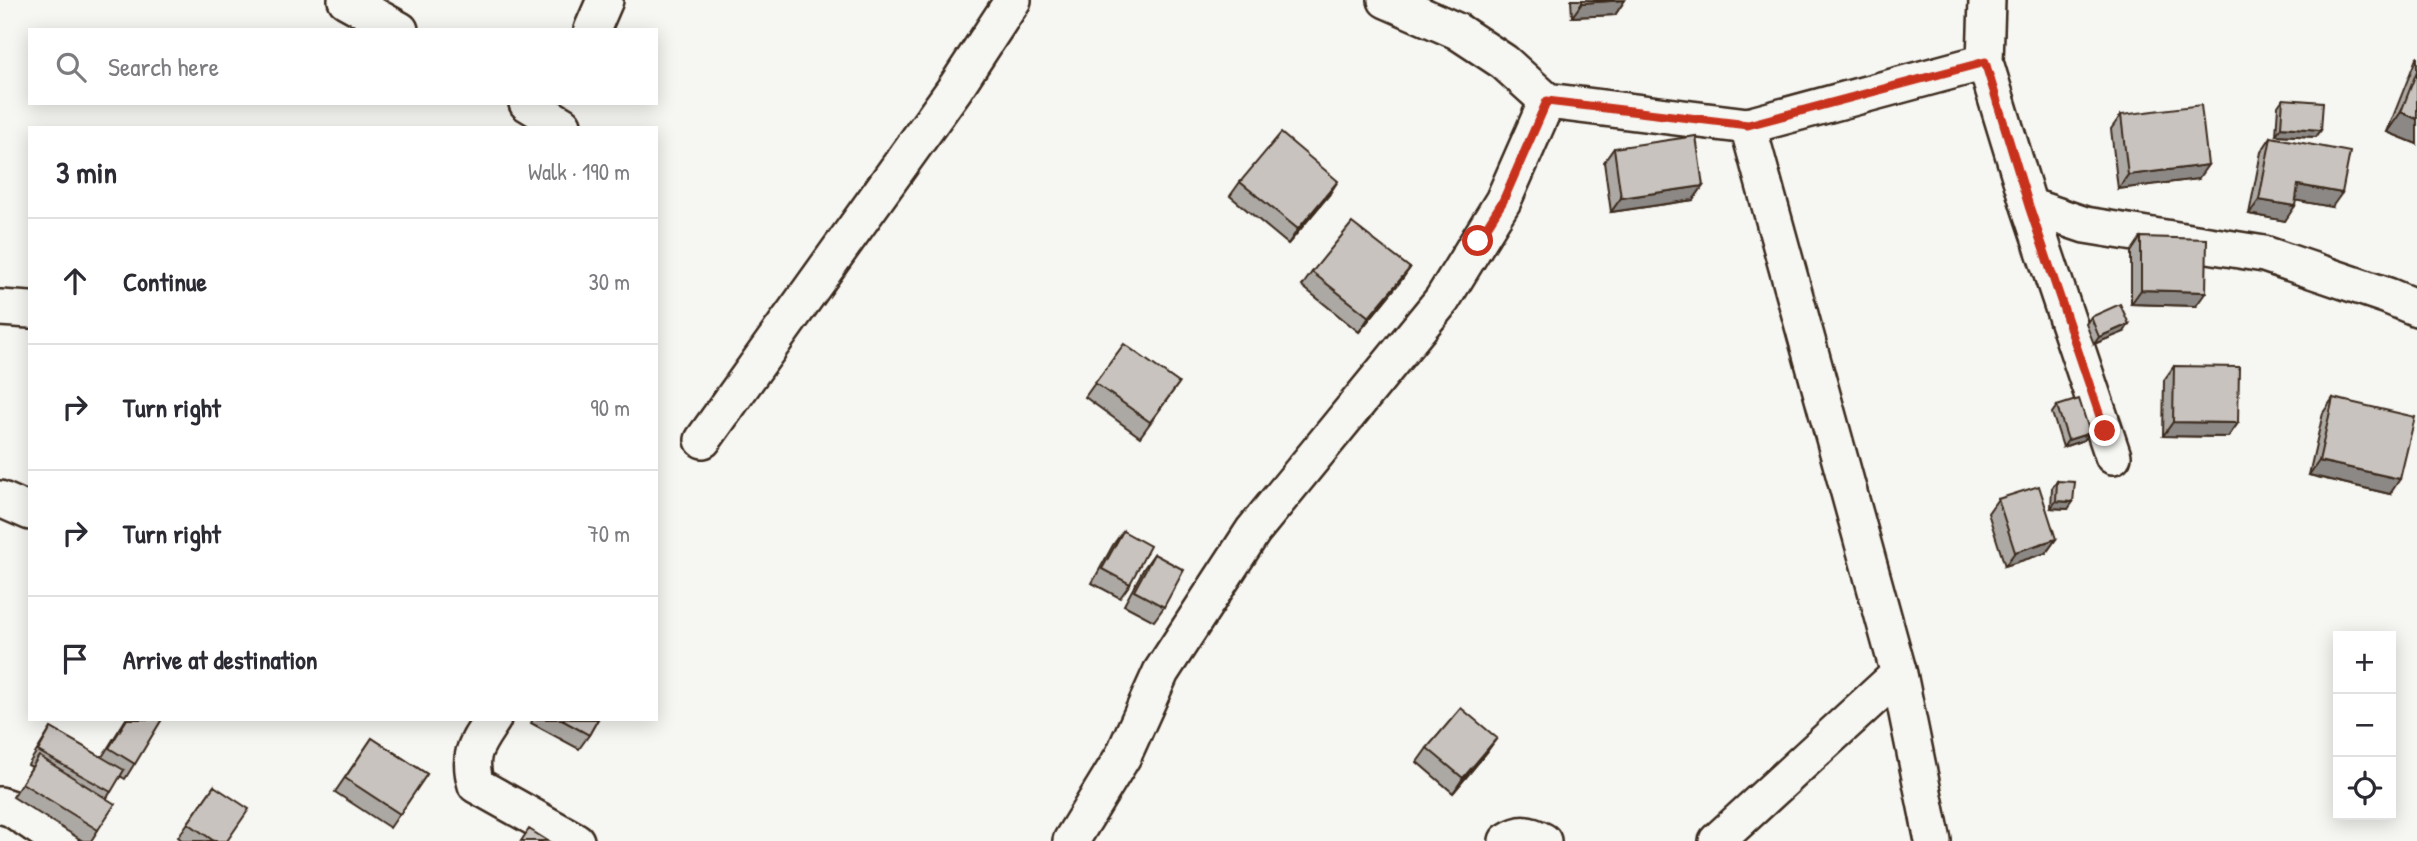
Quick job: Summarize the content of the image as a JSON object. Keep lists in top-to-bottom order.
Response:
{
  "page": {
    "search": "Search here",
    "heading": ["3 min", "Walk · 190 m"],
    "list": [
      ["Continue", "30 m"],
      ["Turn right", "90 m"],
      ["Turn right", "70 m"],
      "Arrive at destination"
    ],
    "map_buttons": ["+", "−"]
  }
}
